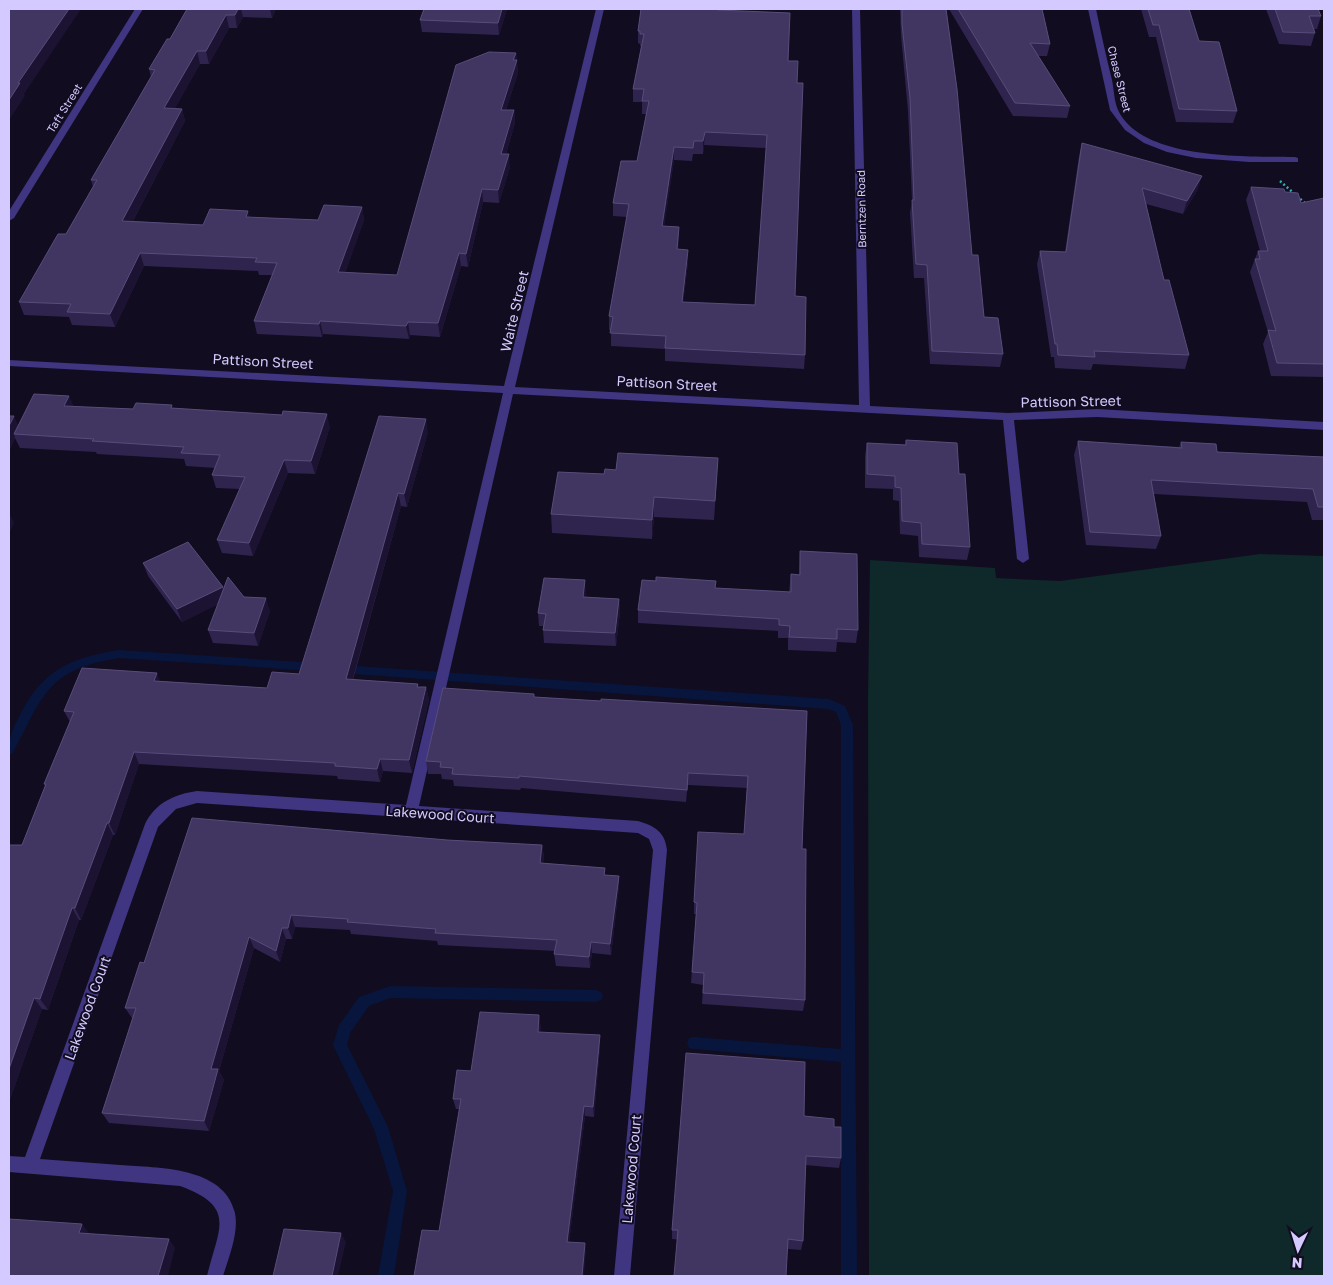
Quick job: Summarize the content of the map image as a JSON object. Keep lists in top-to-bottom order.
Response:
{
  "streets": {
    "street": [
      "Chase Street",
      "Taft Street",
      "Berntzen Road",
      "Waite Street",
      "Pattison Street",
      "Lakewood Court"
    ]
  },
  "crossings": [
    ["Berntzen Road", "Pattison Street"],
    ["Waite Street", "Pattison Street"],
    ["Waite Street", "Lakewood Court"]
  ],
  "north": "bottom"
}
